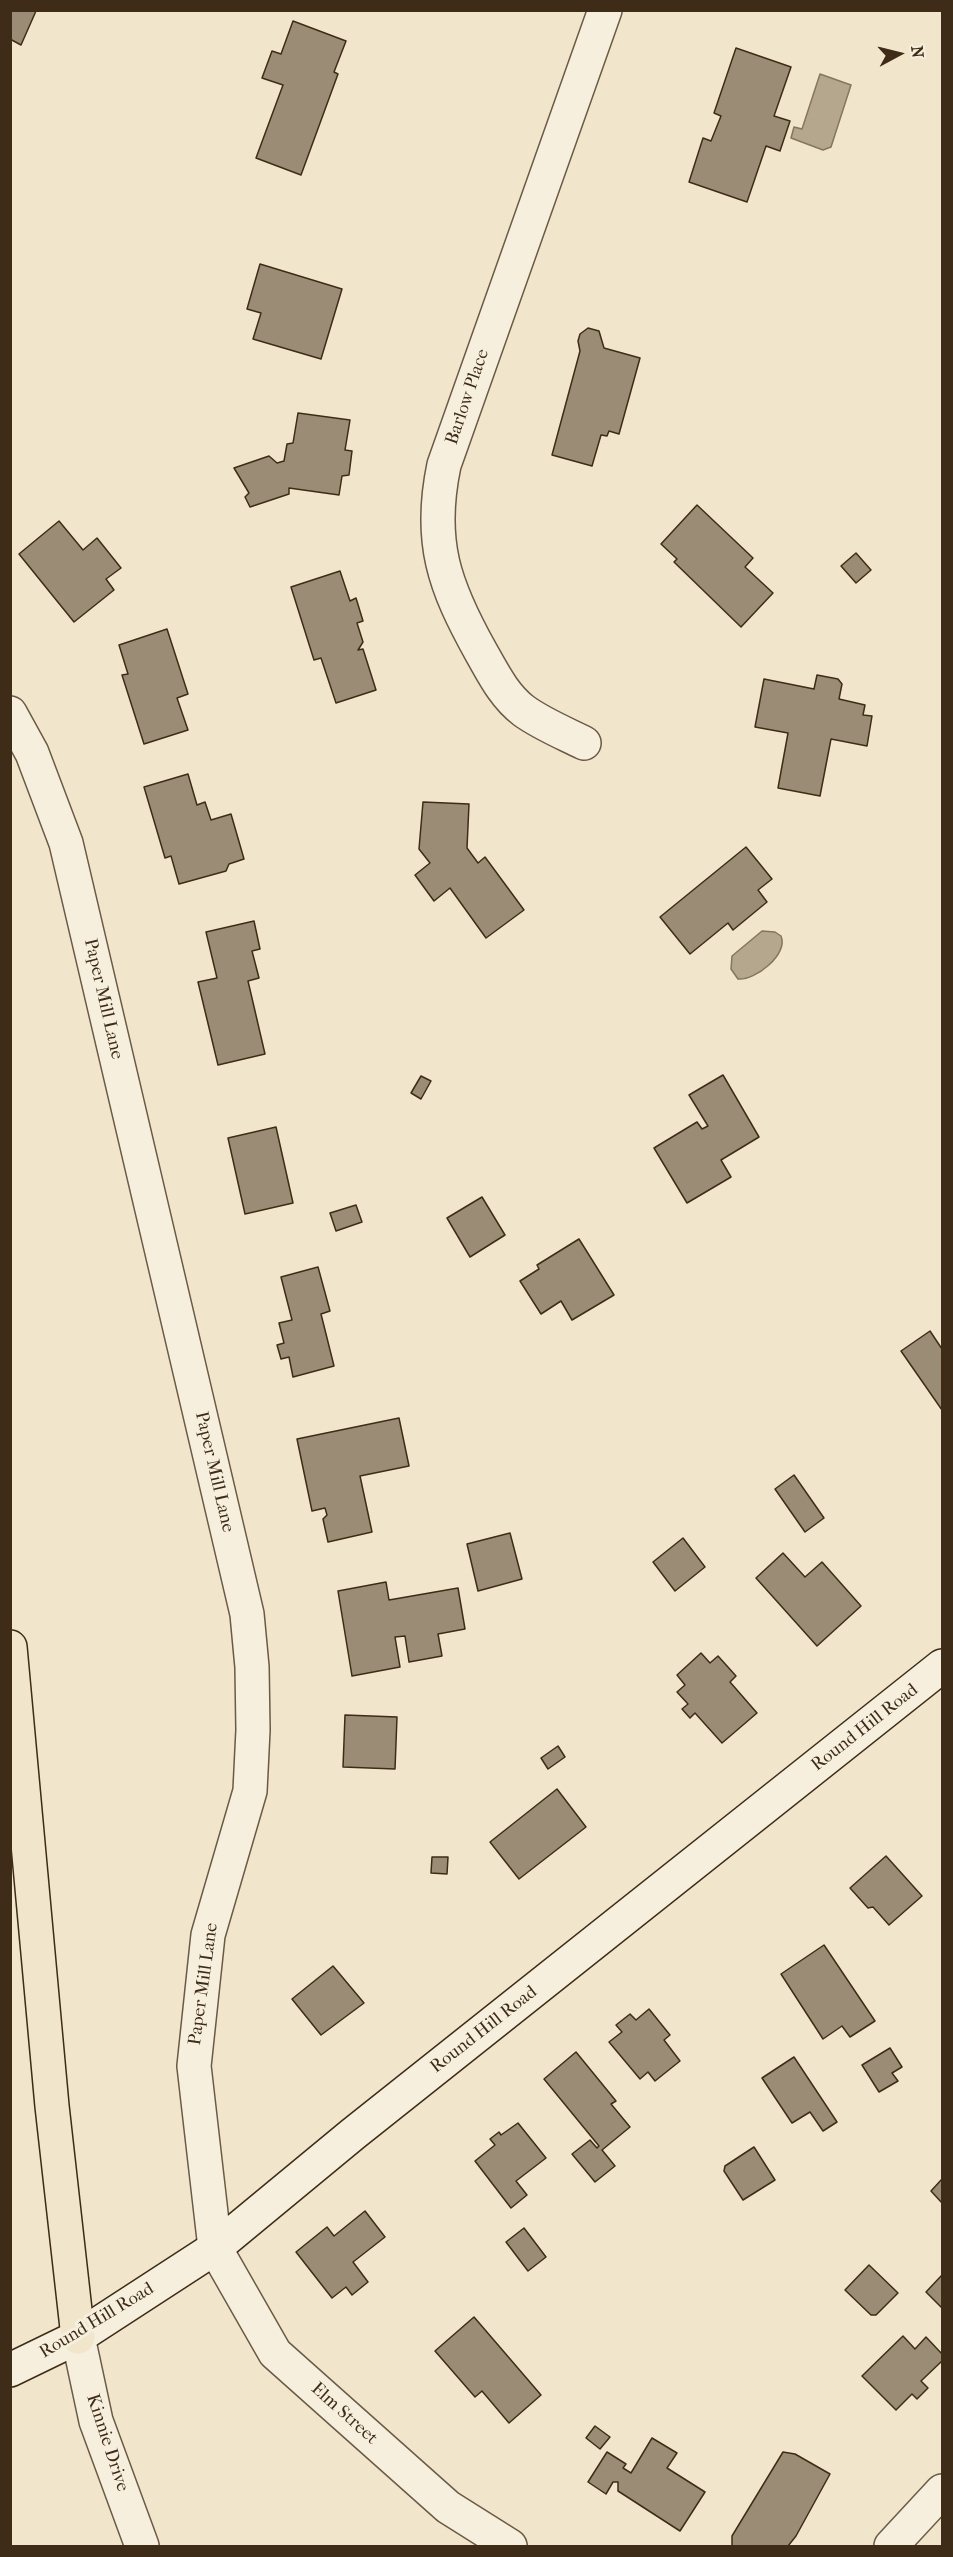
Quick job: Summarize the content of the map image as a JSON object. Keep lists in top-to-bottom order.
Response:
{
  "streets": {
    "street": [
      "Barlow Place",
      "Paper Mill Lane",
      "Round Hill Road",
      "Elm Street",
      "Kinnie Drive"
    ]
  },
  "crossings": [
    ["Paper Mill Lane", "Round Hill Road"],
    ["Paper Mill Lane", "Elm Street"],
    ["Round Hill Road", "Elm Street"],
    ["Round Hill Road", "Kinnie Drive"]
  ],
  "north": "right"
}
